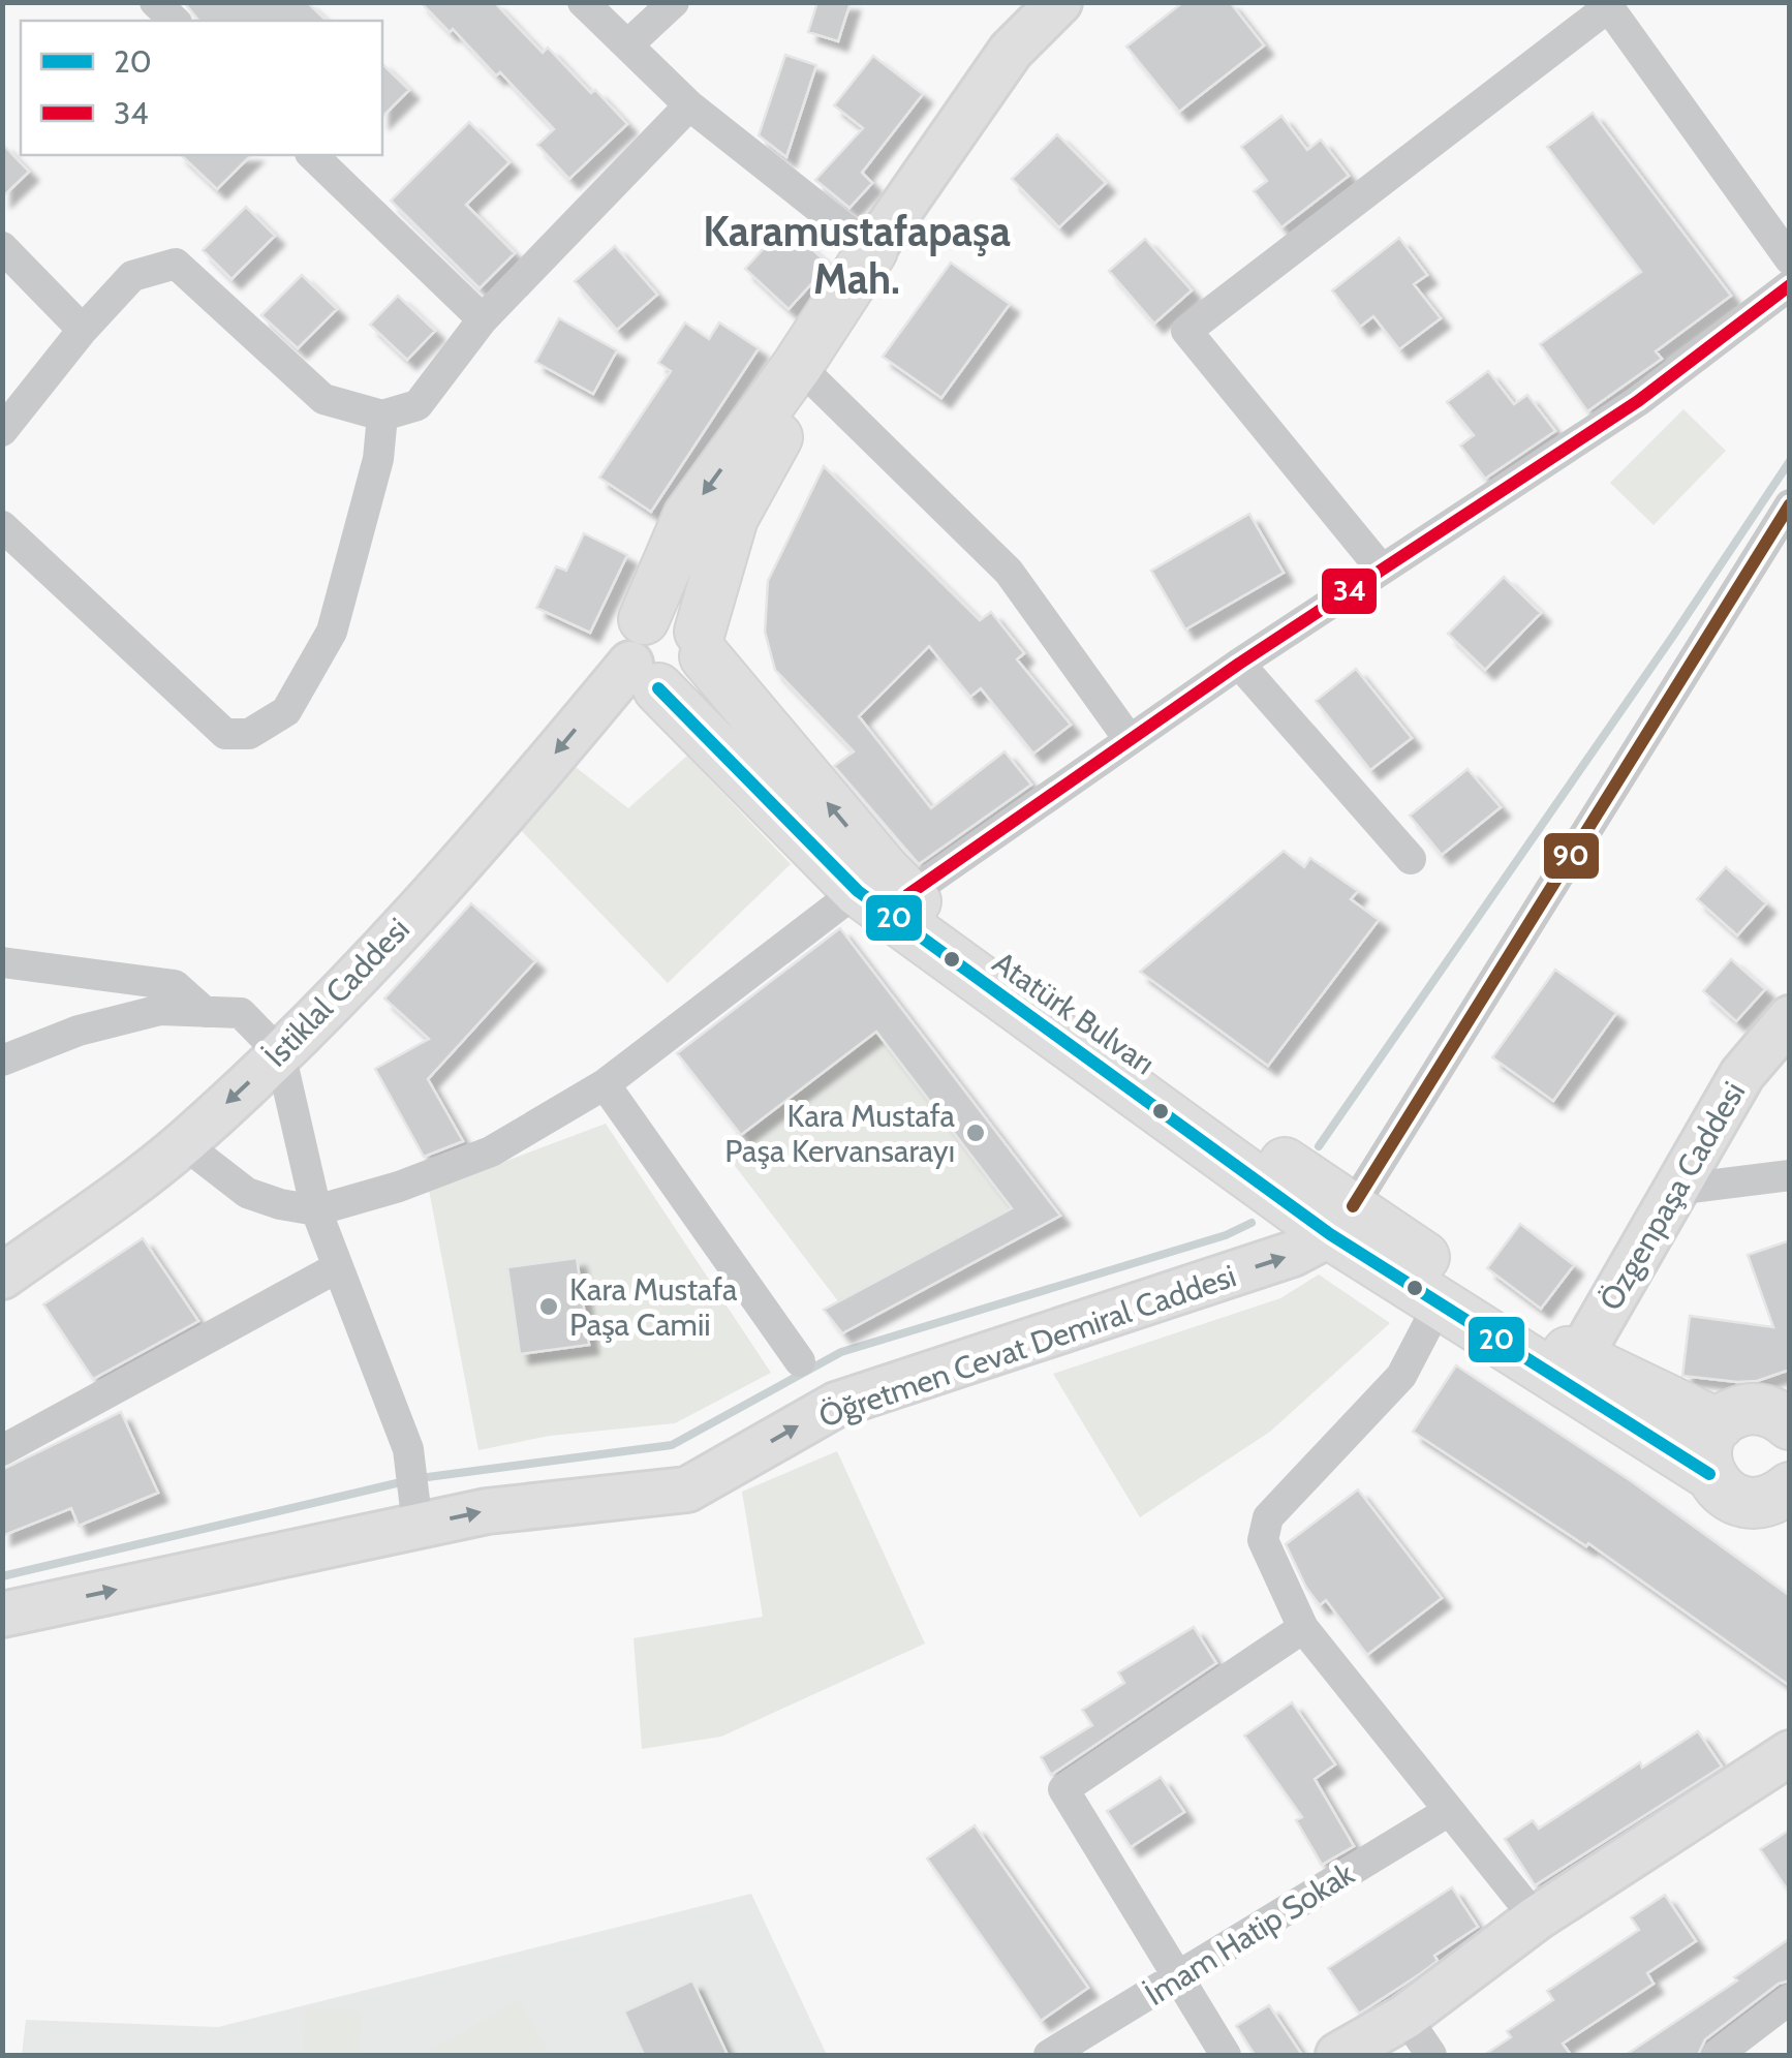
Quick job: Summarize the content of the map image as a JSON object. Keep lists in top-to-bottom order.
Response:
{
  "streets": {
    "main road": [
      "İstiklal Caddesi",
      "Atatürk Bulvarı",
      "Özgenpaşa Caddesi",
      "Öğretmen Cevat Demiral Caddesi"
    ],
    "street": ["İmam Hatip Sokak"]
  },
  "crossings": [
    ["İstiklal Caddesi", "Atatürk Bulvarı"],
    ["Atatürk Bulvarı", "Özgenpaşa Caddesi"],
    ["Atatürk Bulvarı", "Öğretmen Cevat Demiral Caddesi"]
  ],
  "one_way": ["İstiklal Caddesi", "Öğretmen Cevat Demiral Caddesi"],
  "districts": ["Karamustafapaşa Mah."],
  "places": ["Kara Mustafa Paşa Kervansarayı", "Kara Mustafa Paşa Camii"],
  "lines": ["transit line 34", "transit line 90", "transit line 20"],
  "legend": ["20", "34"]
}
